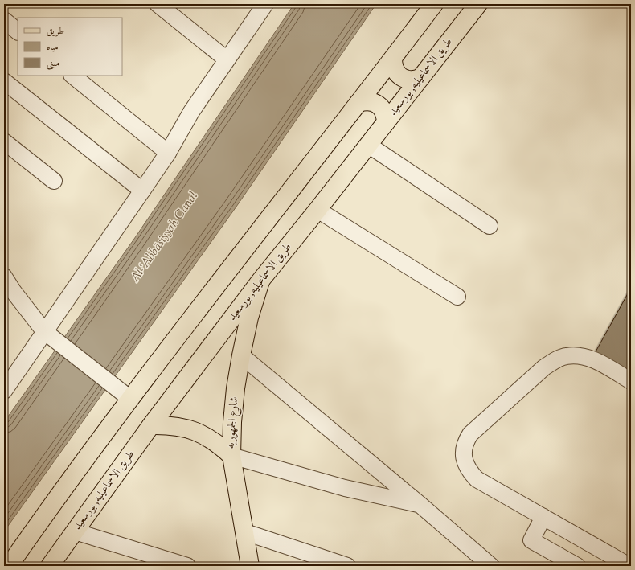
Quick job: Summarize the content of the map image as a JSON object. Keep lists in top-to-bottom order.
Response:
{
  "streets": {
    "main road": ["طريق الاسماعيليه, بورسعيد", "شارع الجمهوريه"]
  },
  "crossings": [
    ["طريق الاسماعيليه, بورسعيد", "شارع الجمهوريه"]
  ],
  "water": ["Al-ʿAbbāsiyyah Canal"],
  "legend": ["طريق", "مياه", "مبنى"]
}
